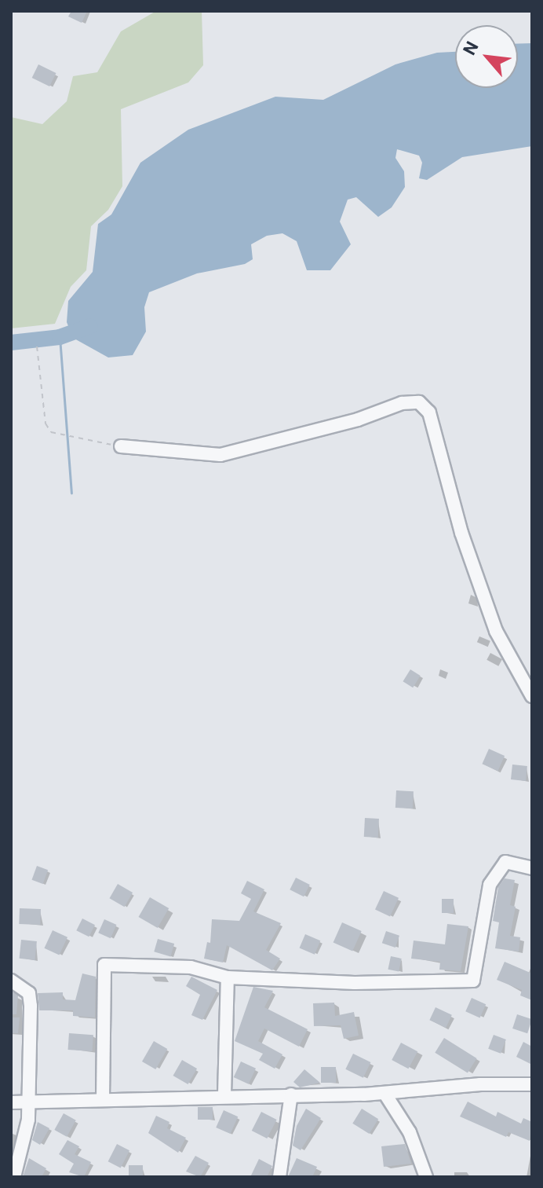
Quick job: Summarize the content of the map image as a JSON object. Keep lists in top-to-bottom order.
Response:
{
  "north": "top left"
}
